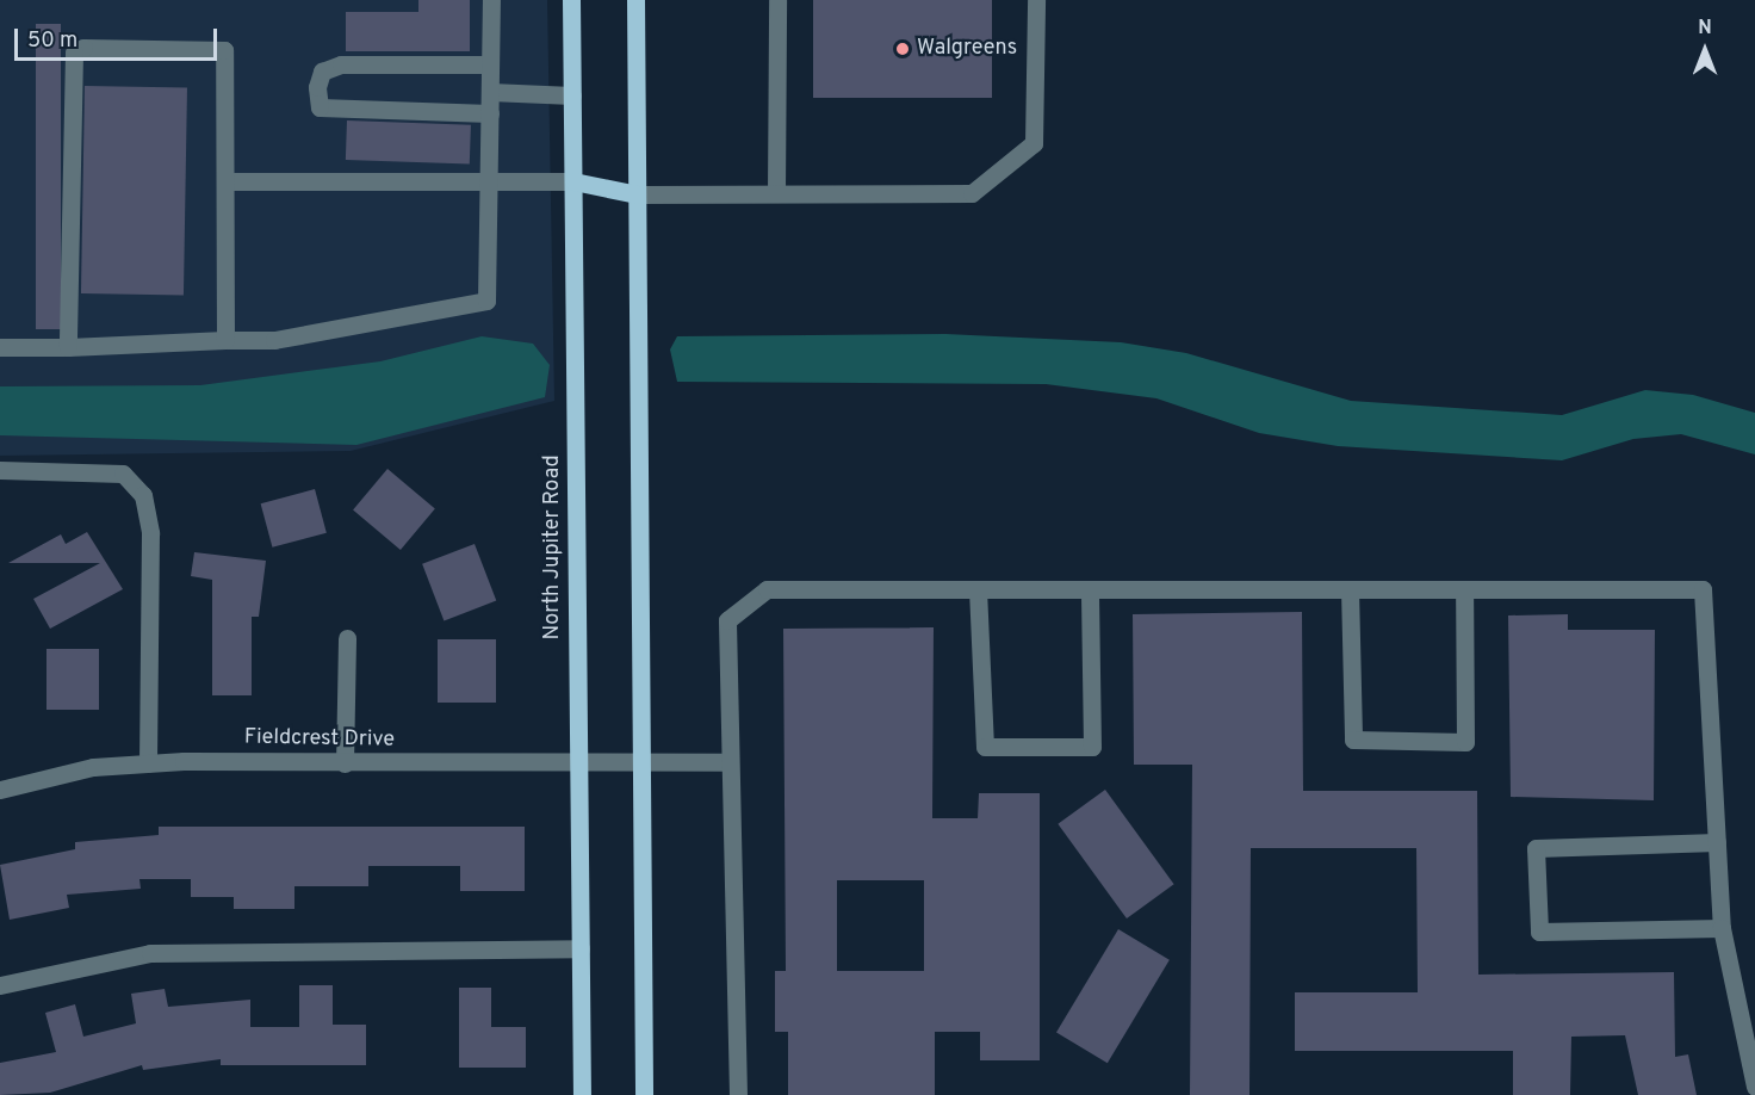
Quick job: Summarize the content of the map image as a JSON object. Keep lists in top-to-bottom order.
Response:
{
  "streets": {
    "main road": ["North Jupiter Road"],
    "street": ["Fieldcrest Drive"]
  },
  "crossings": [
    ["North Jupiter Road", "Fieldcrest Drive"]
  ],
  "places": ["Walgreens"],
  "scale_bar": "50 m",
  "north": "top"
}
